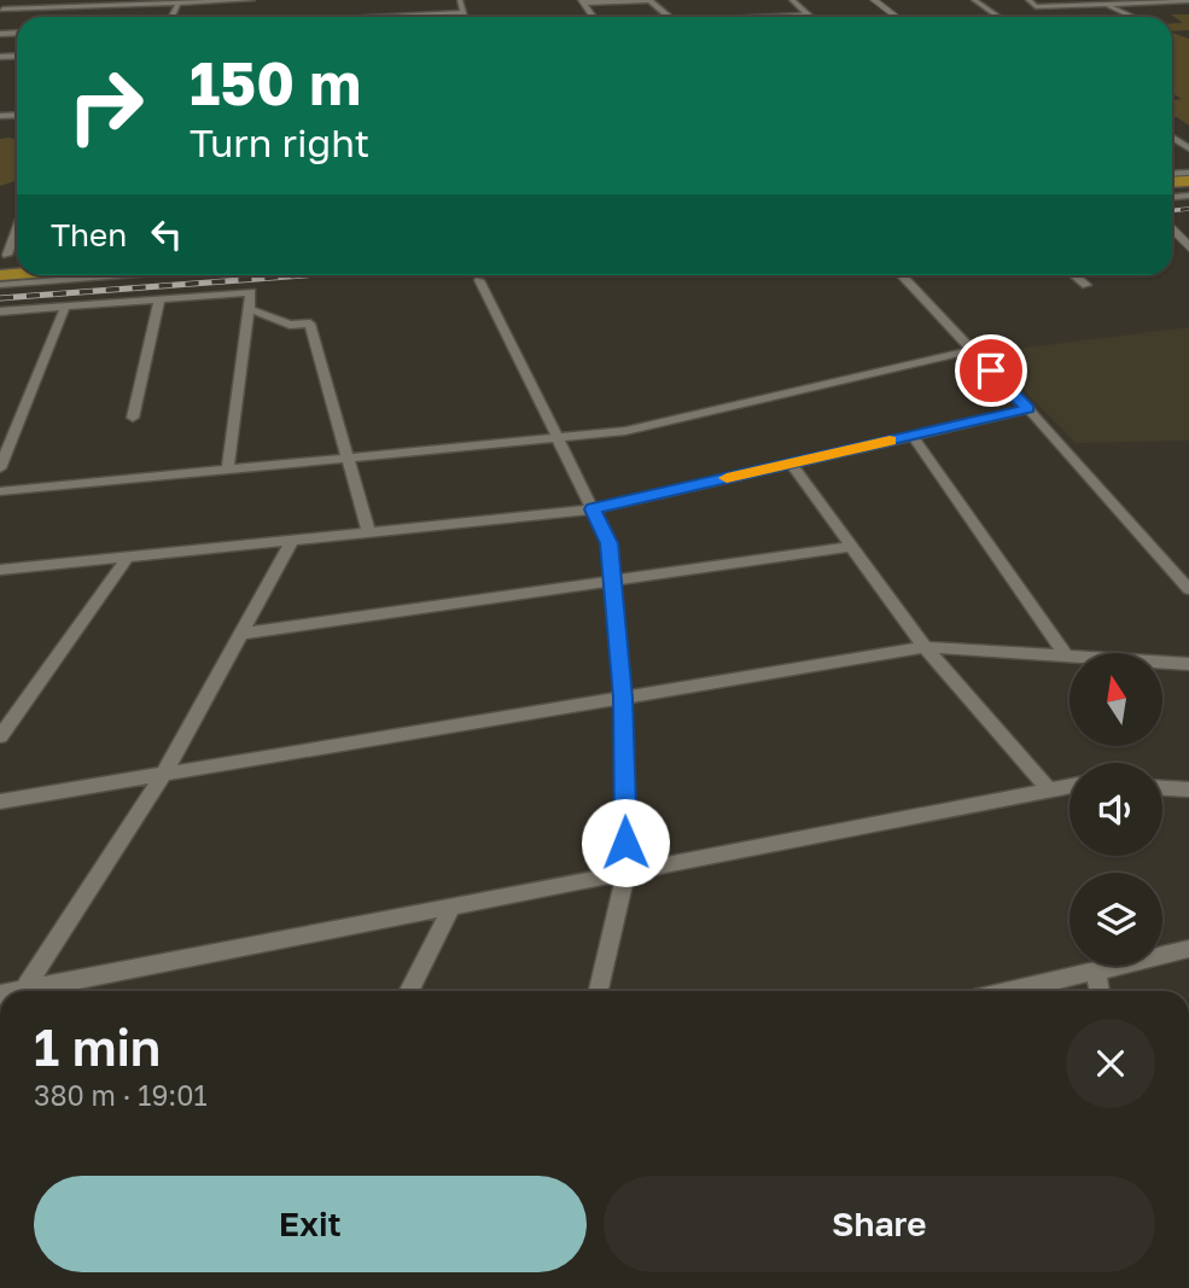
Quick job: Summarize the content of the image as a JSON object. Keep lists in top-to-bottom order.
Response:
{
  "north": "top",
  "page": {
    "turn": ["150 m", "Turn right"],
    "then": "Then",
    "heading": ["1 min", "380 m · 19:01"],
    "buttons": ["Exit", "Share"]
  }
}
